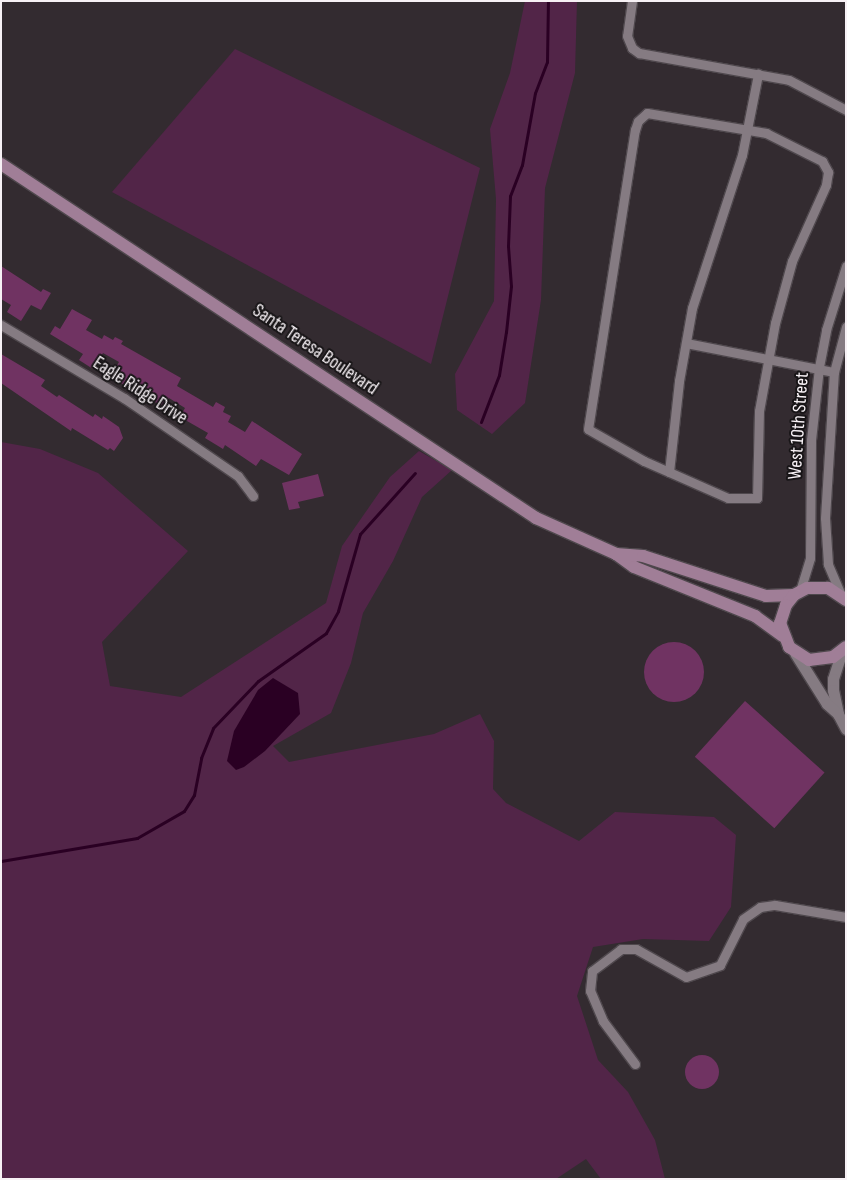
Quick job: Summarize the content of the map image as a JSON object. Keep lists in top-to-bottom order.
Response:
{
  "streets": {
    "main road": ["Santa Teresa Boulevard"],
    "street": ["Eagle Ridge Drive", "West 10th Street"]
  },
  "crossings": [
    ["Santa Teresa Boulevard", "West 10th Street"]
  ]
}
